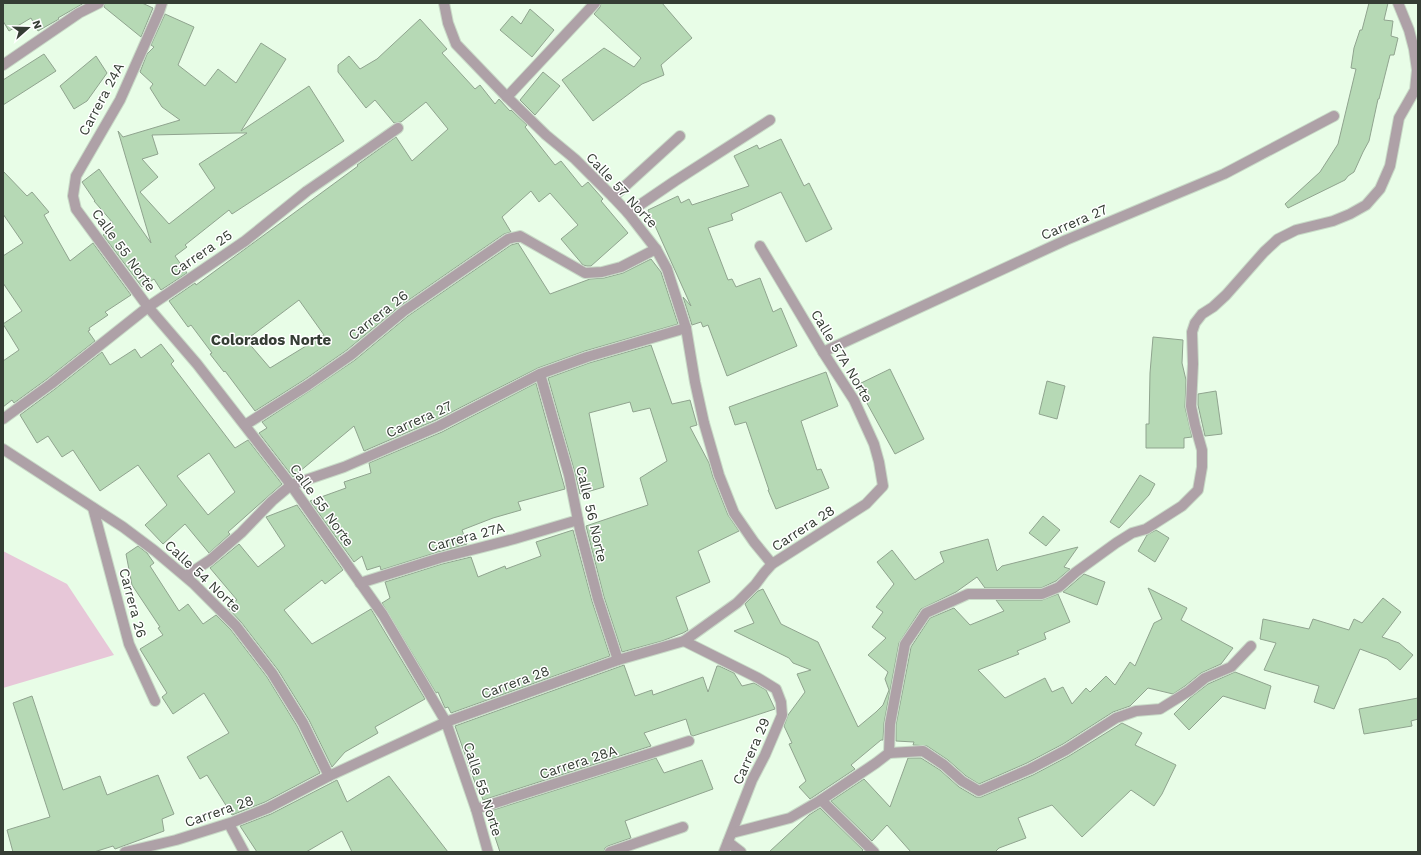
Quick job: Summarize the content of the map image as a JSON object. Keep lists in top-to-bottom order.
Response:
{
  "streets": {
    "street": [
      "Carrera 24A",
      "Calle 57 Norte",
      "Carrera 27",
      "Calle 55 Norte",
      "Carrera 25",
      "Carrera 26",
      "Calle 57A Norte",
      "Calle 56 Norte",
      "Carrera 28",
      "Carrera 27A",
      "Calle 54 Norte",
      "Carrera 29",
      "Carrera 28A"
    ]
  },
  "crossings": [
    ["Carrera 24A", "Calle 55 Norte"],
    ["Calle 57 Norte", "Carrera 27"],
    ["Calle 57 Norte", "Carrera 26"],
    ["Calle 57 Norte", "Carrera 28"],
    ["Carrera 27", "Calle 55 Norte"],
    ["Carrera 27", "Calle 57A Norte"],
    ["Carrera 27", "Calle 56 Norte"],
    ["Carrera 27", "Calle 54 Norte"],
    ["Calle 55 Norte", "Carrera 25"],
    ["Calle 55 Norte", "Carrera 26"],
    ["Calle 55 Norte", "Carrera 28"],
    ["Calle 55 Norte", "Carrera 27A"],
    ["Calle 55 Norte", "Carrera 28A"],
    ["Carrera 26", "Calle 54 Norte"],
    ["Calle 57A Norte", "Carrera 28"],
    ["Calle 56 Norte", "Carrera 28"],
    ["Calle 56 Norte", "Carrera 27A"],
    ["Carrera 28", "Calle 54 Norte"],
    ["Carrera 28", "Carrera 29"]
  ],
  "districts": ["Colorados Norte"],
  "north": "right"
}
